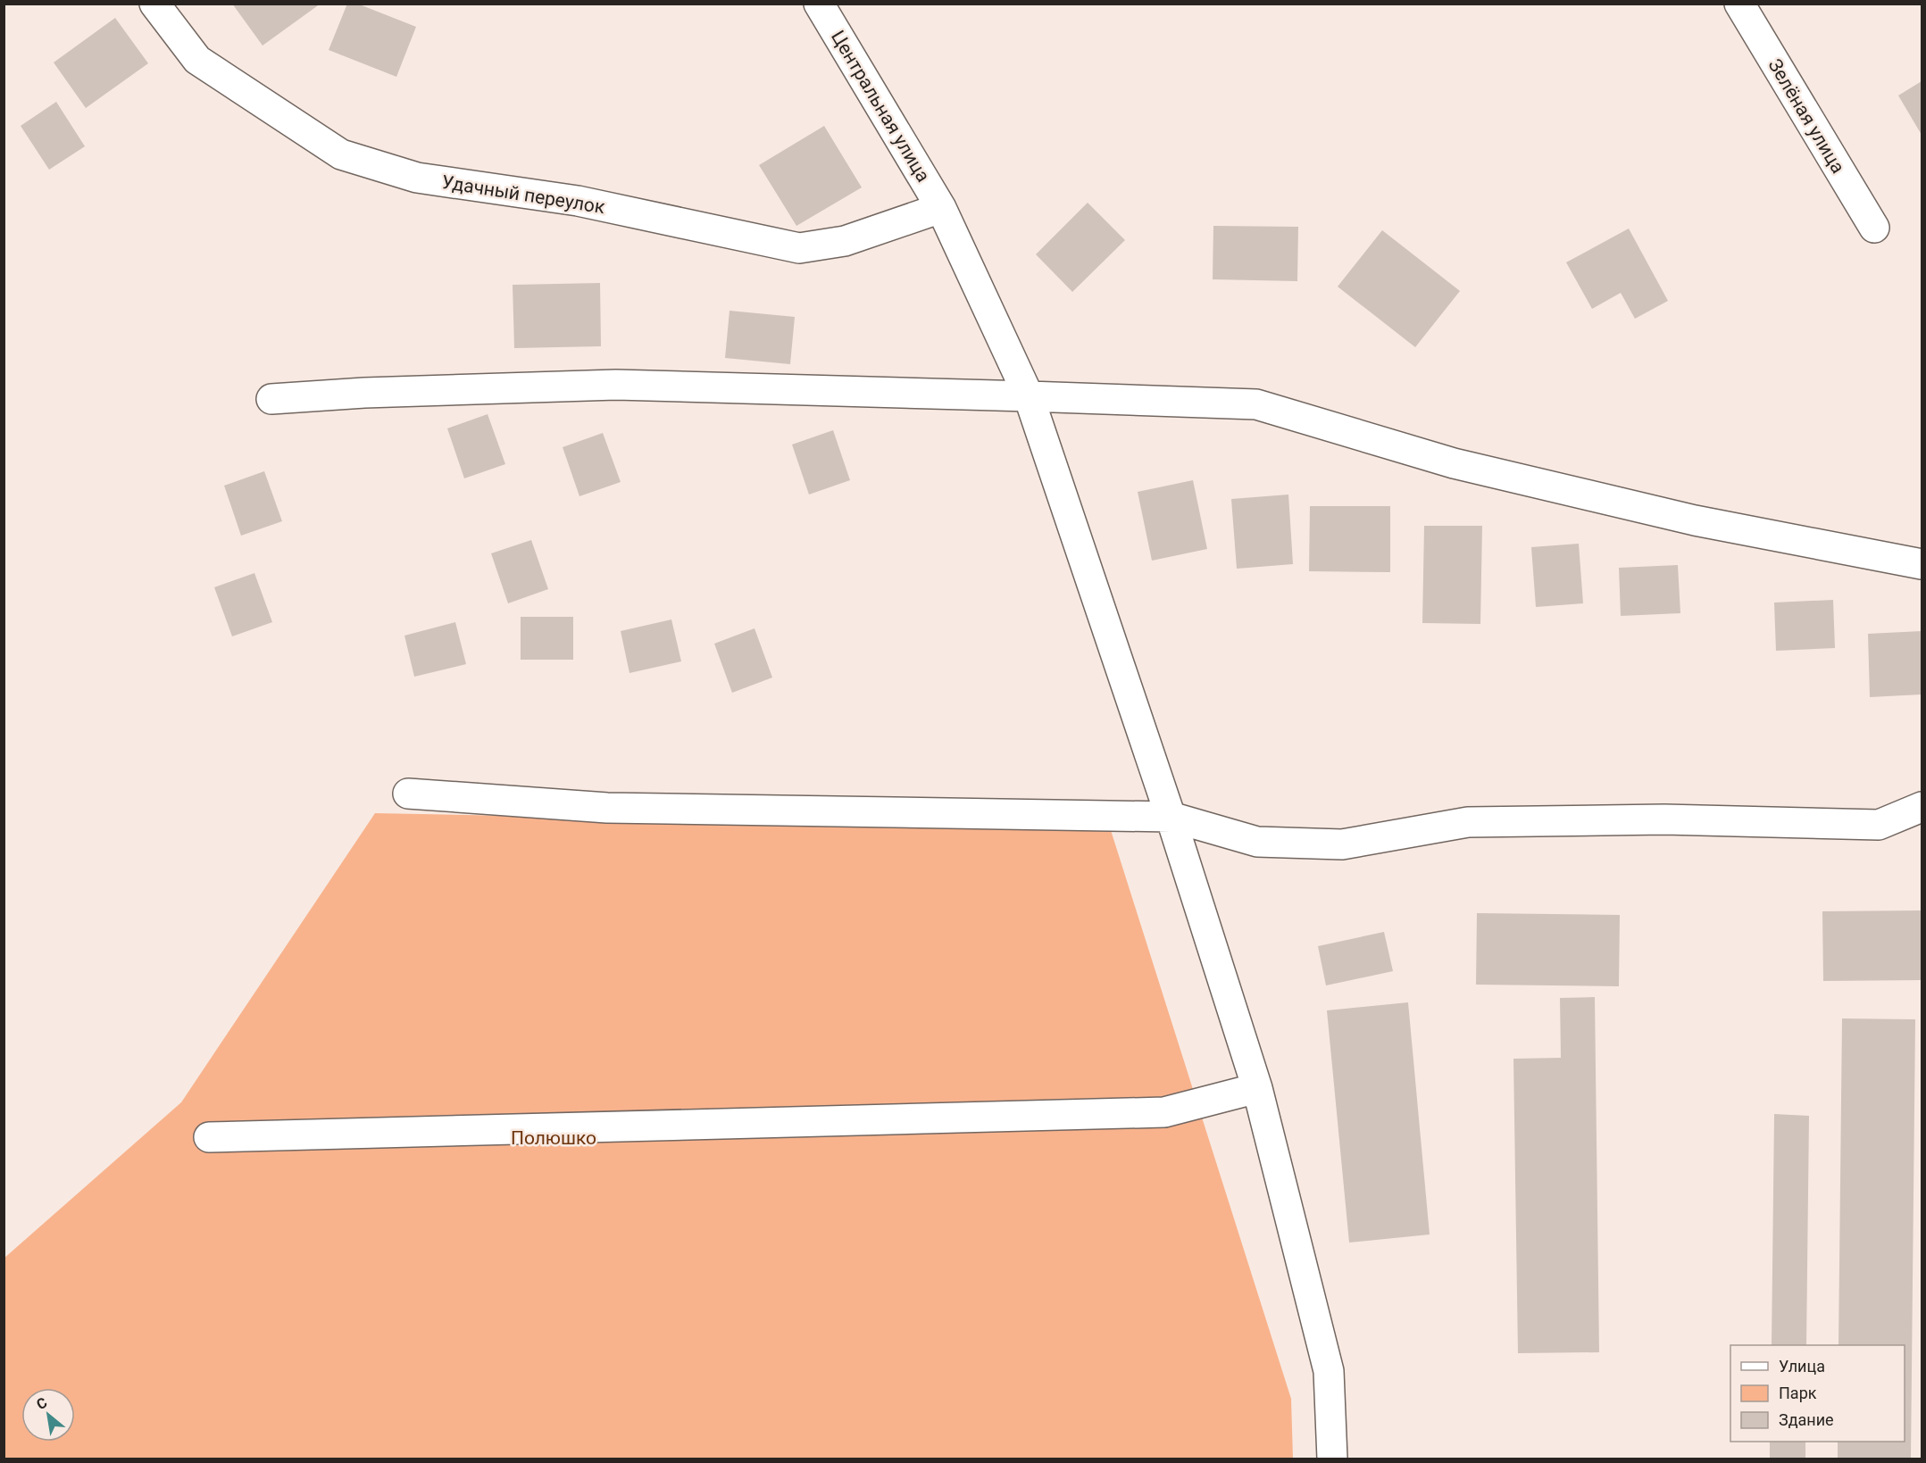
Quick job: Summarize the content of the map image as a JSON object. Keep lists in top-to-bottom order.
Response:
{
  "streets": {
    "street": ["Центральная улица", "Зелёная улица", "Удачный переулок"]
  },
  "crossings": [
    ["Центральная улица", "Удачный переулок"]
  ],
  "parks": ["Полюшко"],
  "legend": ["Улица", "Парк", "Здание"],
  "north": "top left"
}
